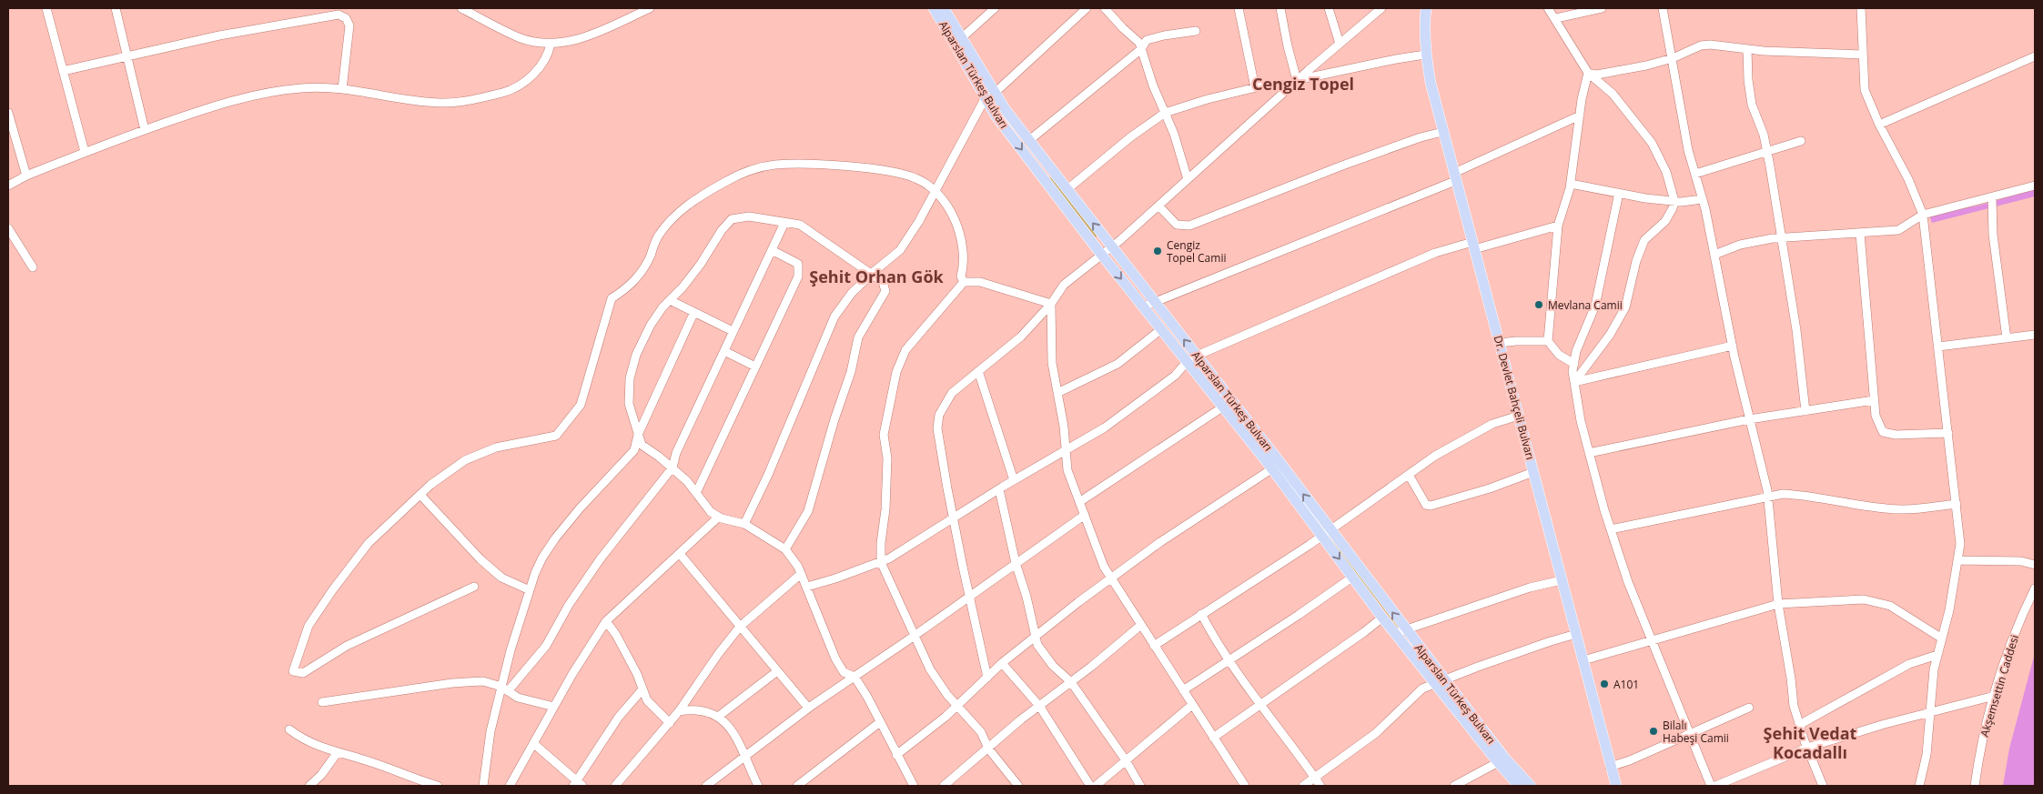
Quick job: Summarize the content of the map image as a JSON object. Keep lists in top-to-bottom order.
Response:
{
  "streets": {
    "main road": ["Alparslan Türkeş Bulvarı", "Dr. Devlet Bahçeli Bulvarı"],
    "street": ["Akşemsettin Caddesi"]
  },
  "districts": ["Cengiz Topel", "Şehit Orhan Gök", "Şehit Vedat Kocadallı"],
  "places": [
    "Cengiz Topel Camii",
    "Mevlana Camii",
    "A101",
    "Bilalı Habeşi Camii"
  ]
}
